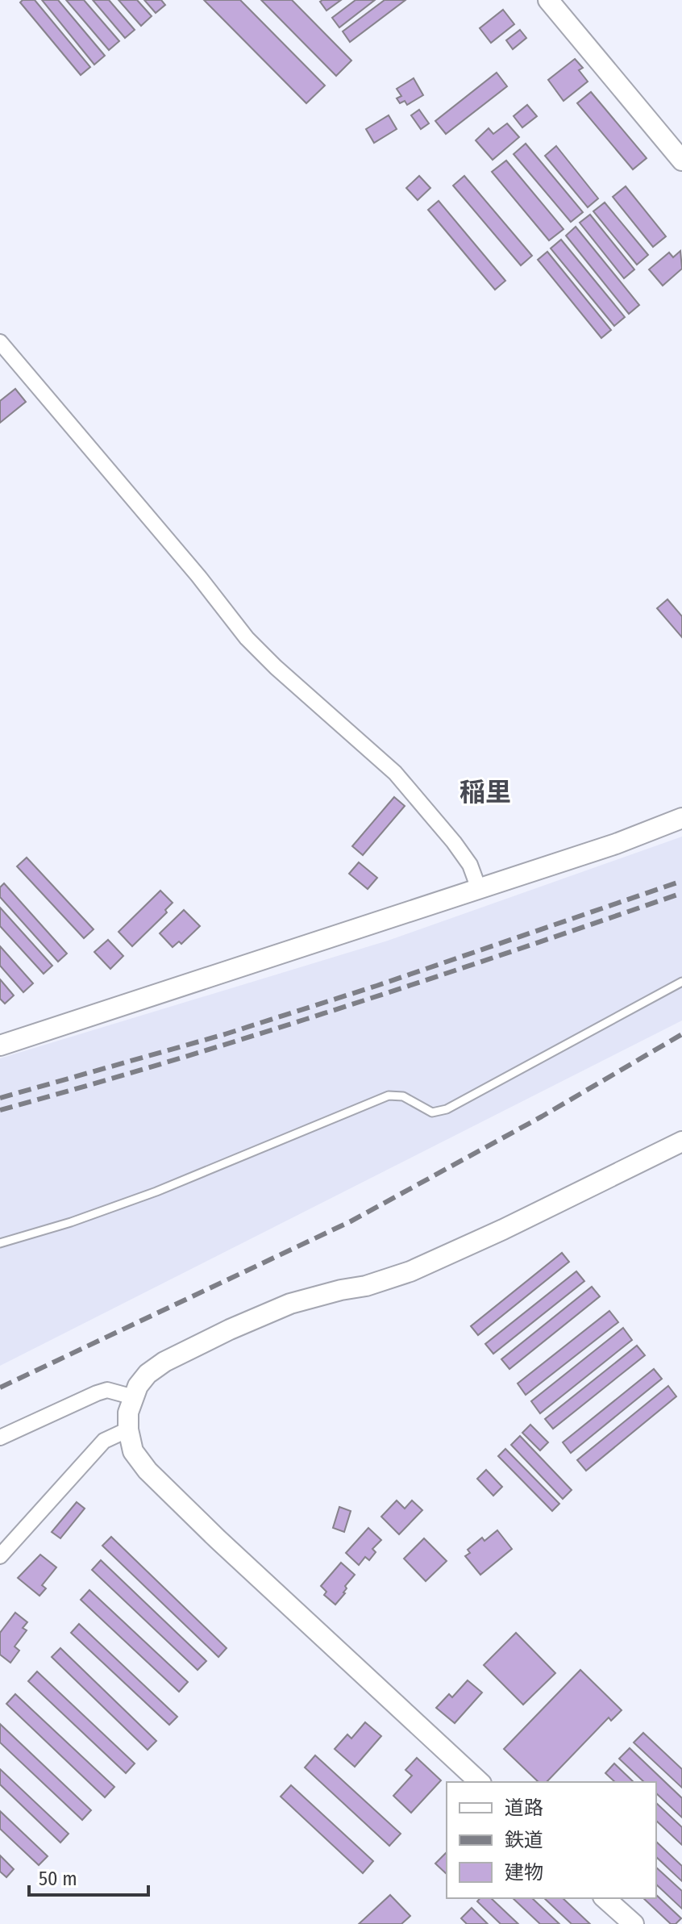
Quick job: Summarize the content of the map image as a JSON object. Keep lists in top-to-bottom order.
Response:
{
  "districts": ["稲里"],
  "legend": ["道路", "鉄道", "建物"],
  "scale_bar": "50 m"
}
